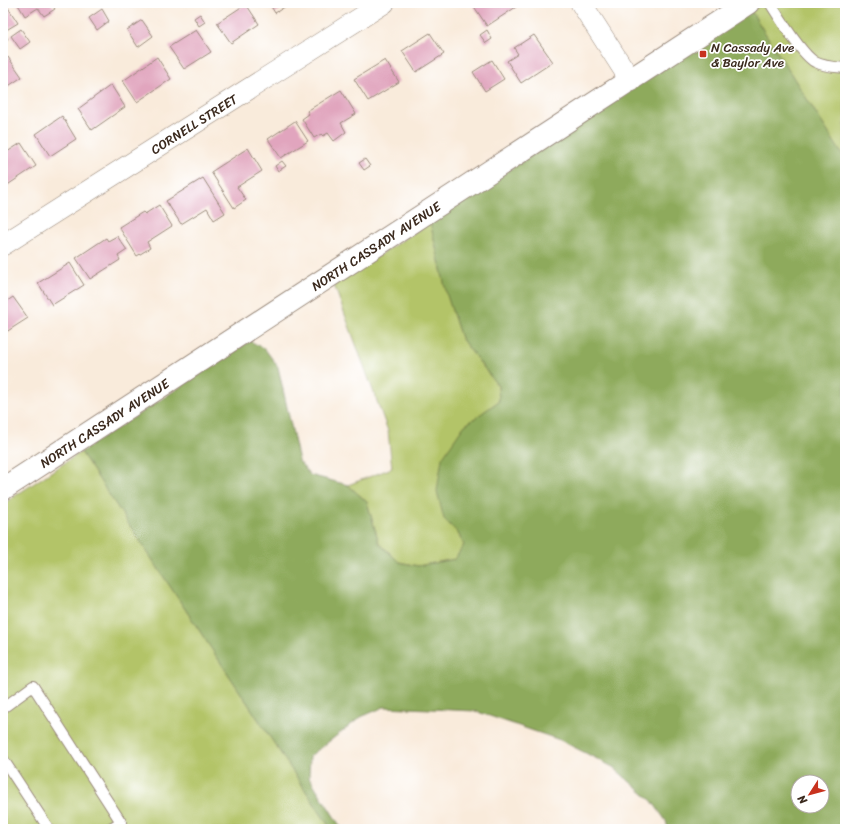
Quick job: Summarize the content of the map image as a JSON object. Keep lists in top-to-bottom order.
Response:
{
  "streets": {
    "main road": ["NORTH CASSADY AVENUE"],
    "street": ["CORNELL STREET"]
  },
  "places": {
    "transit": ["N Cassady Ave & Baylor Ave"]
  },
  "north": "bottom left"
}
